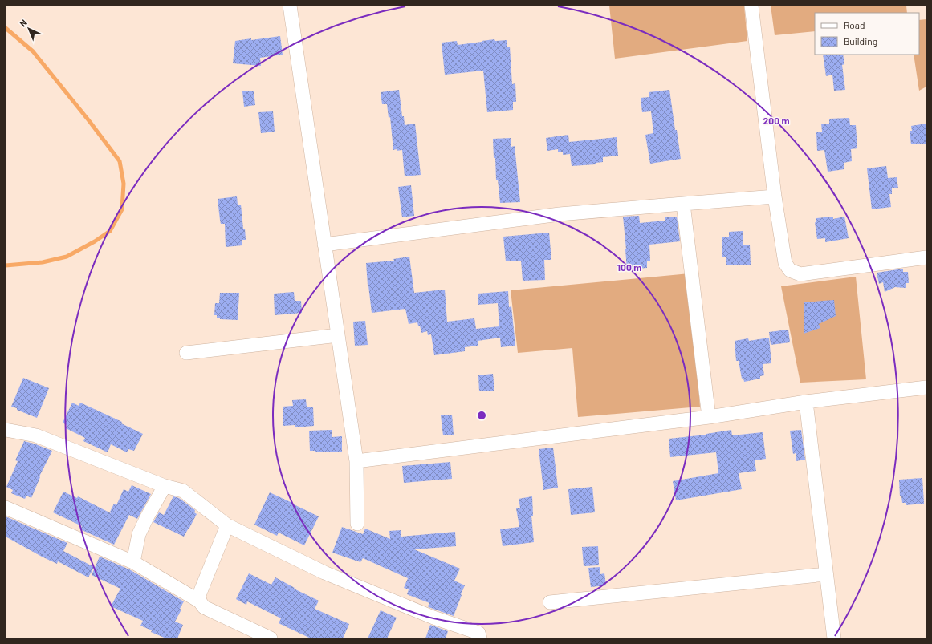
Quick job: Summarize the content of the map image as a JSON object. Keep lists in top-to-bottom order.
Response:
{
  "legend": ["Road", "Building"],
  "north": "top left",
  "rings": ["200 m", "100 m"]
}
